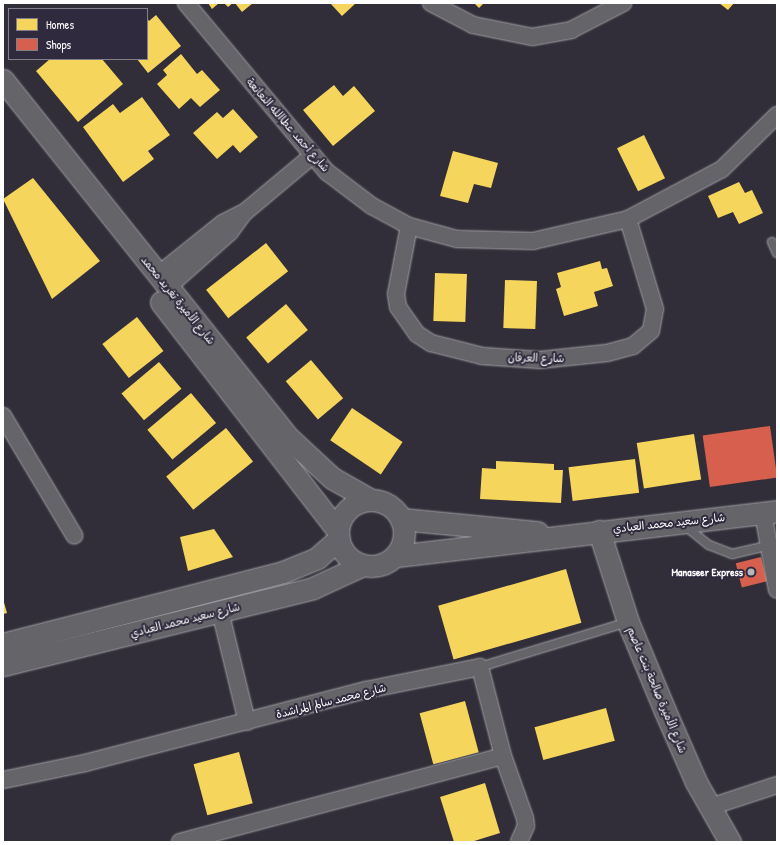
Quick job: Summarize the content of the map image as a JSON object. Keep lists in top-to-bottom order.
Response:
{
  "streets": {
    "street": [
      "شارع أحمد عطاالله النعانعة",
      "شارع الأميرة تغريد محمد",
      "شارع العرفان",
      "شارع سعيد محمد العبادي",
      "شارع الأميرة صالحة بنت عاصم",
      "شارع محمد سالم المراشدة"
    ]
  },
  "crossings": [
    ["شارع أحمد عطاالله النعانعة", "شارع العرفان"],
    ["شارع الأميرة تغريد محمد", "شارع سعيد محمد العبادي"],
    ["شارع سعيد محمد العبادي", "شارع الأميرة صالحة بنت عاصم"]
  ],
  "places": ["Manaseer Express"],
  "legend": ["Homes", "Shops"]
}
